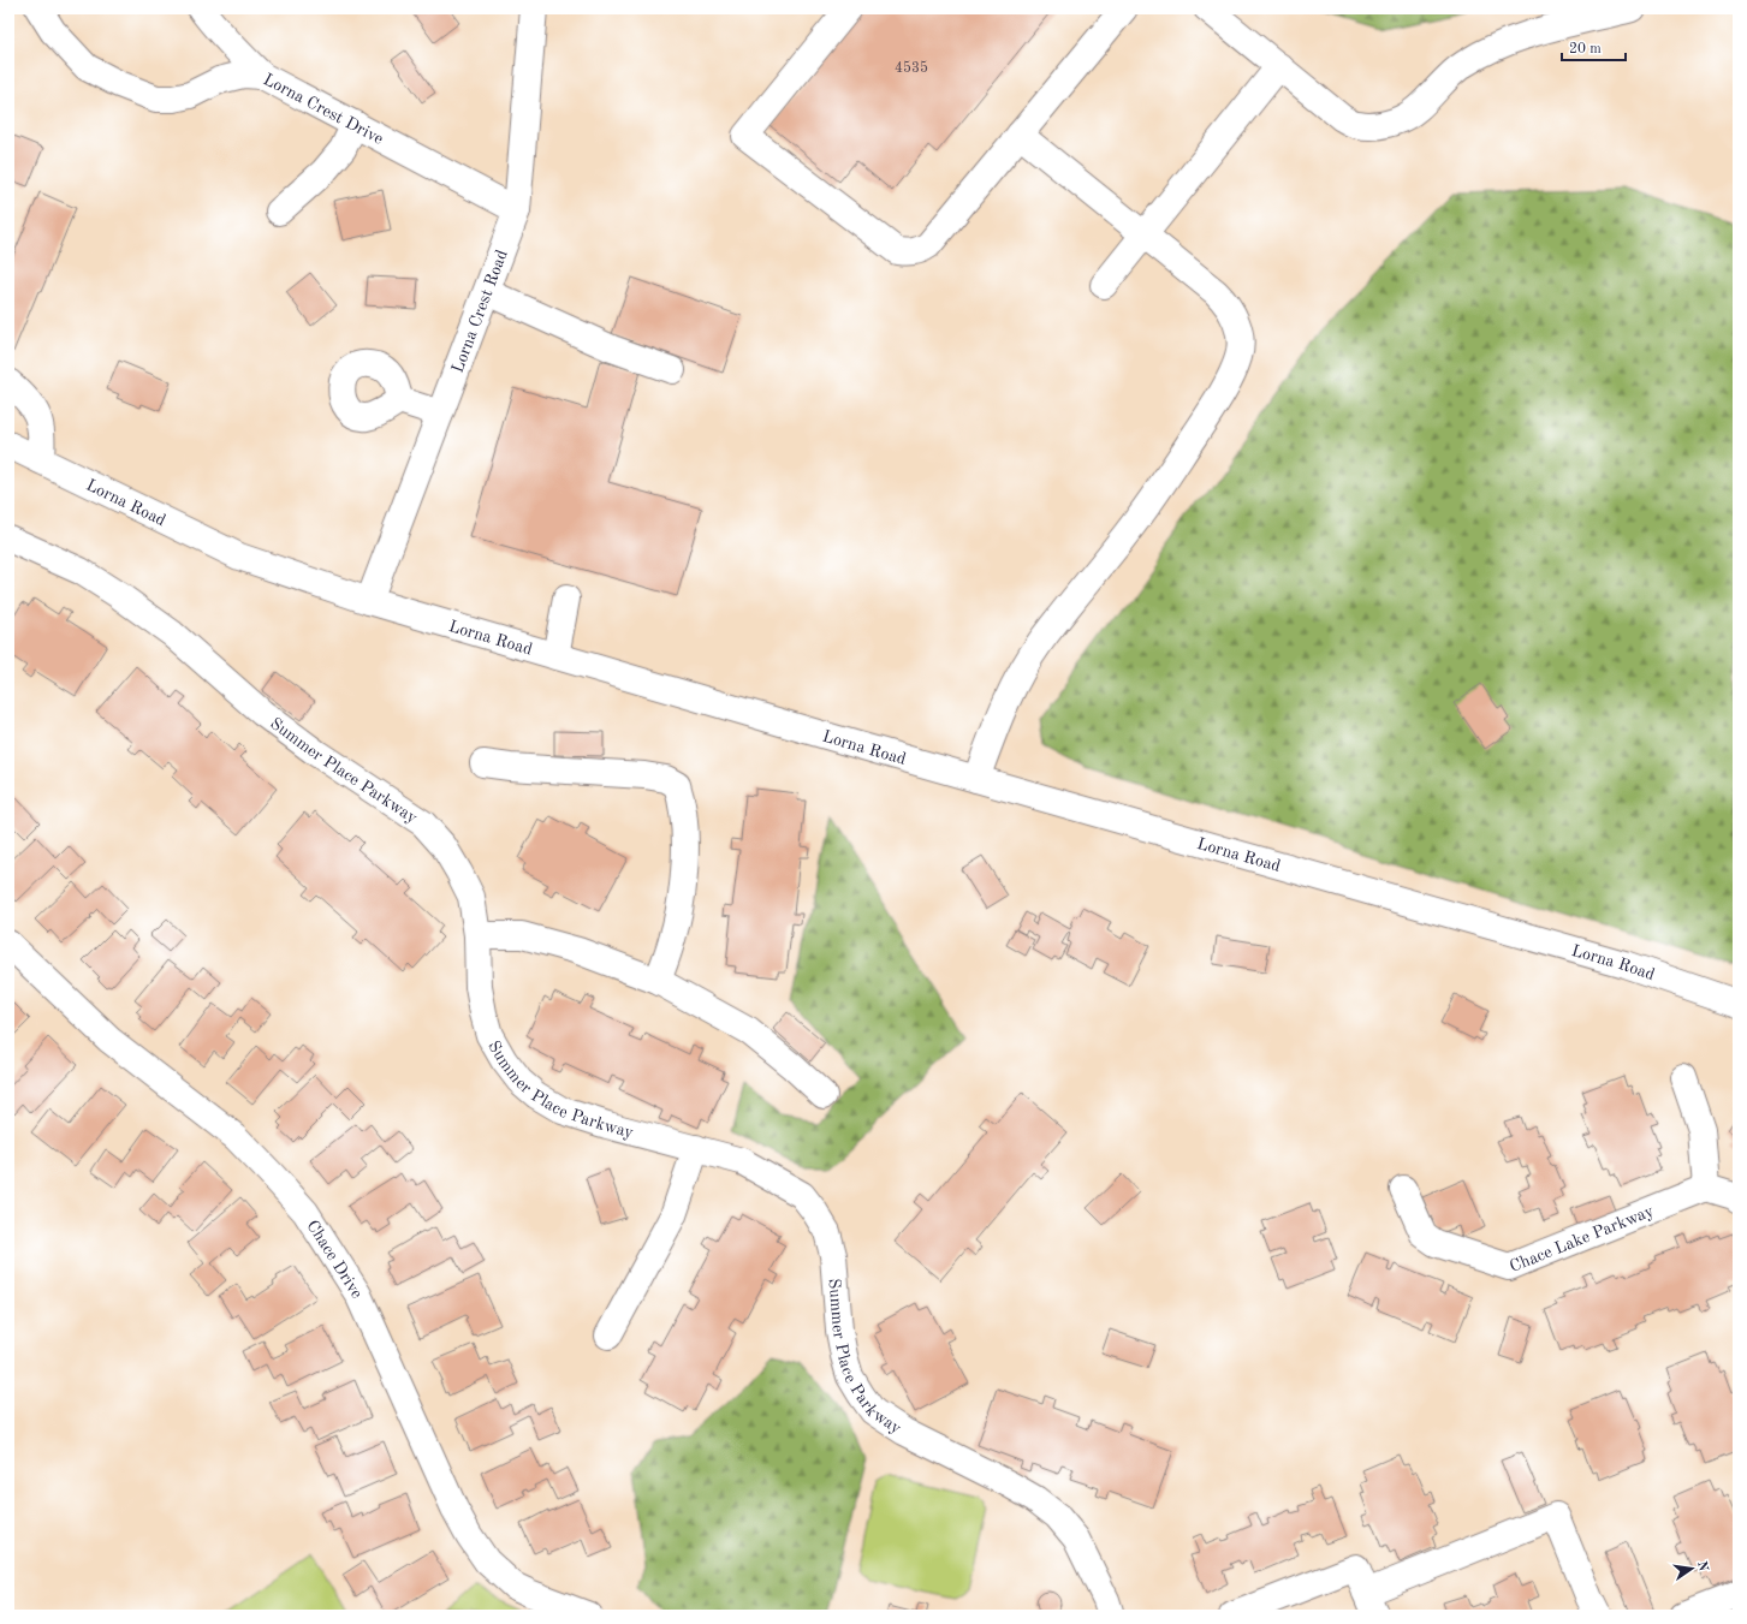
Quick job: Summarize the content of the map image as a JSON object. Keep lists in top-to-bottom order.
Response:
{
  "streets": {
    "street": [
      "Lorna Crest Drive",
      "Lorna Crest Road",
      "Lorna Road",
      "Summer Place Parkway",
      "Chace Lake Parkway",
      "Chace Drive"
    ]
  },
  "crossings": [
    ["Lorna Crest Drive", "Lorna Crest Road"],
    ["Lorna Crest Road", "Lorna Road"]
  ],
  "house_numbers": ["4535"],
  "scale_bar": "20 m",
  "north": "right"
}
